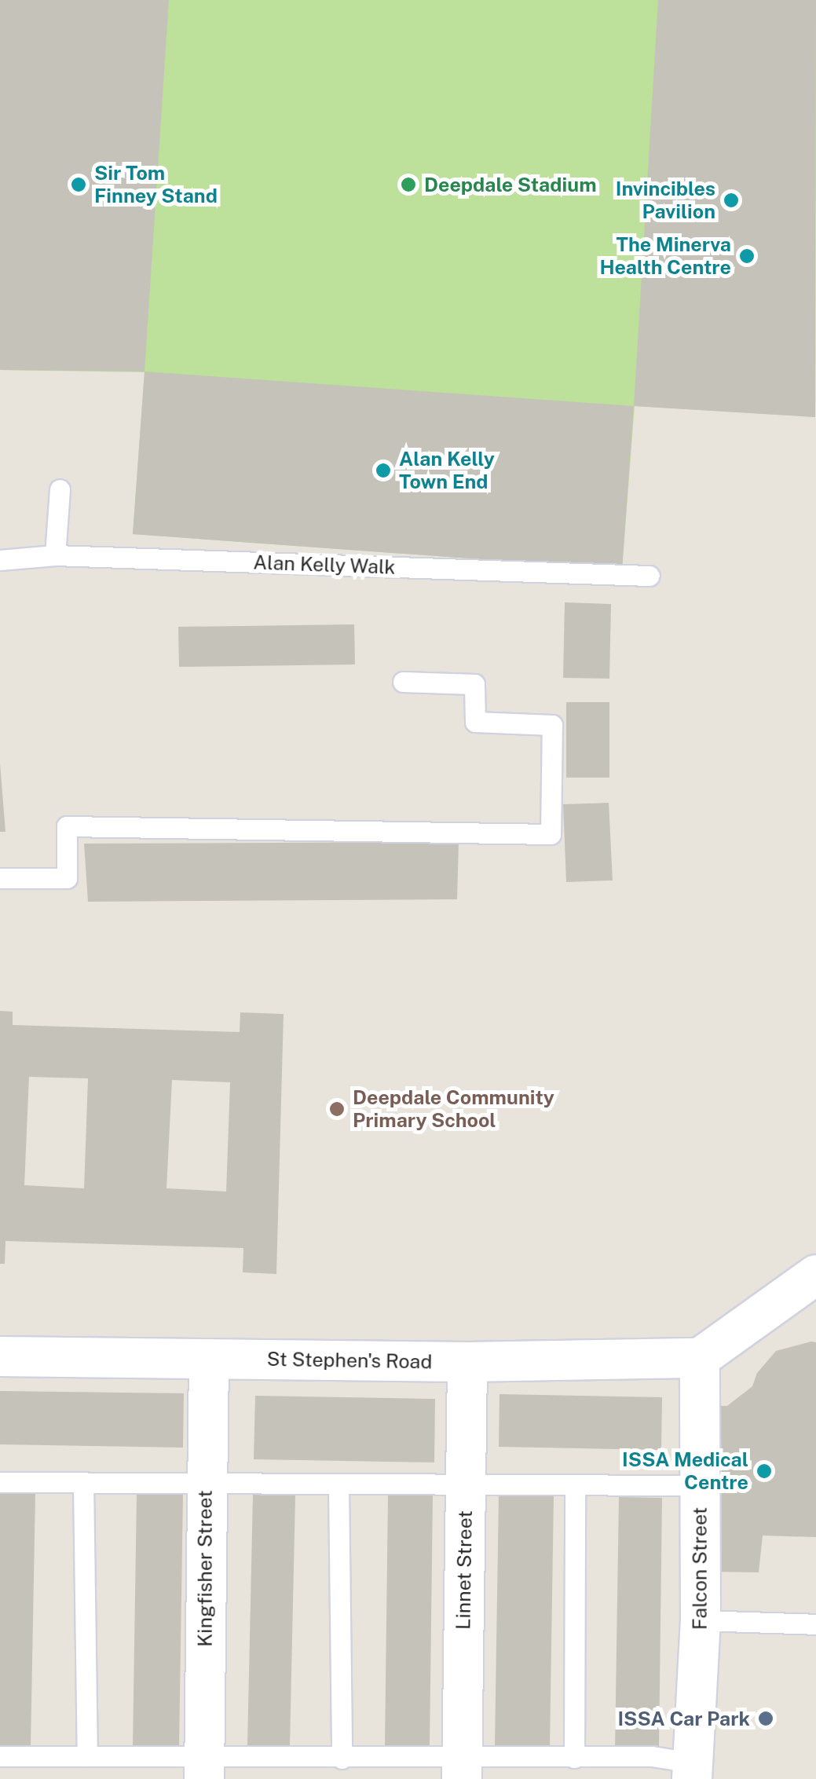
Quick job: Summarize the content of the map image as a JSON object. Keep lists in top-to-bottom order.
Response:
{
  "streets": {
    "street": [
      "St Stephen's Road",
      "Kingfisher Street",
      "Falcon Street",
      "Linnet Street"
    ],
    "lane": ["Alan Kelly Walk"]
  },
  "crossings": [
    ["St Stephen's Road", "Kingfisher Street"],
    ["St Stephen's Road", "Falcon Street"],
    ["St Stephen's Road", "Linnet Street"]
  ],
  "places": [
    "Sir Tom Finney Stand",
    "Deepdale Stadium",
    "Invincibles Pavilion",
    "The Minerva Health Centre",
    "Alan Kelly Town End",
    "Deepdale Community Primary School",
    "ISSA Medical Centre",
    "ISSA Car Park"
  ]
}
